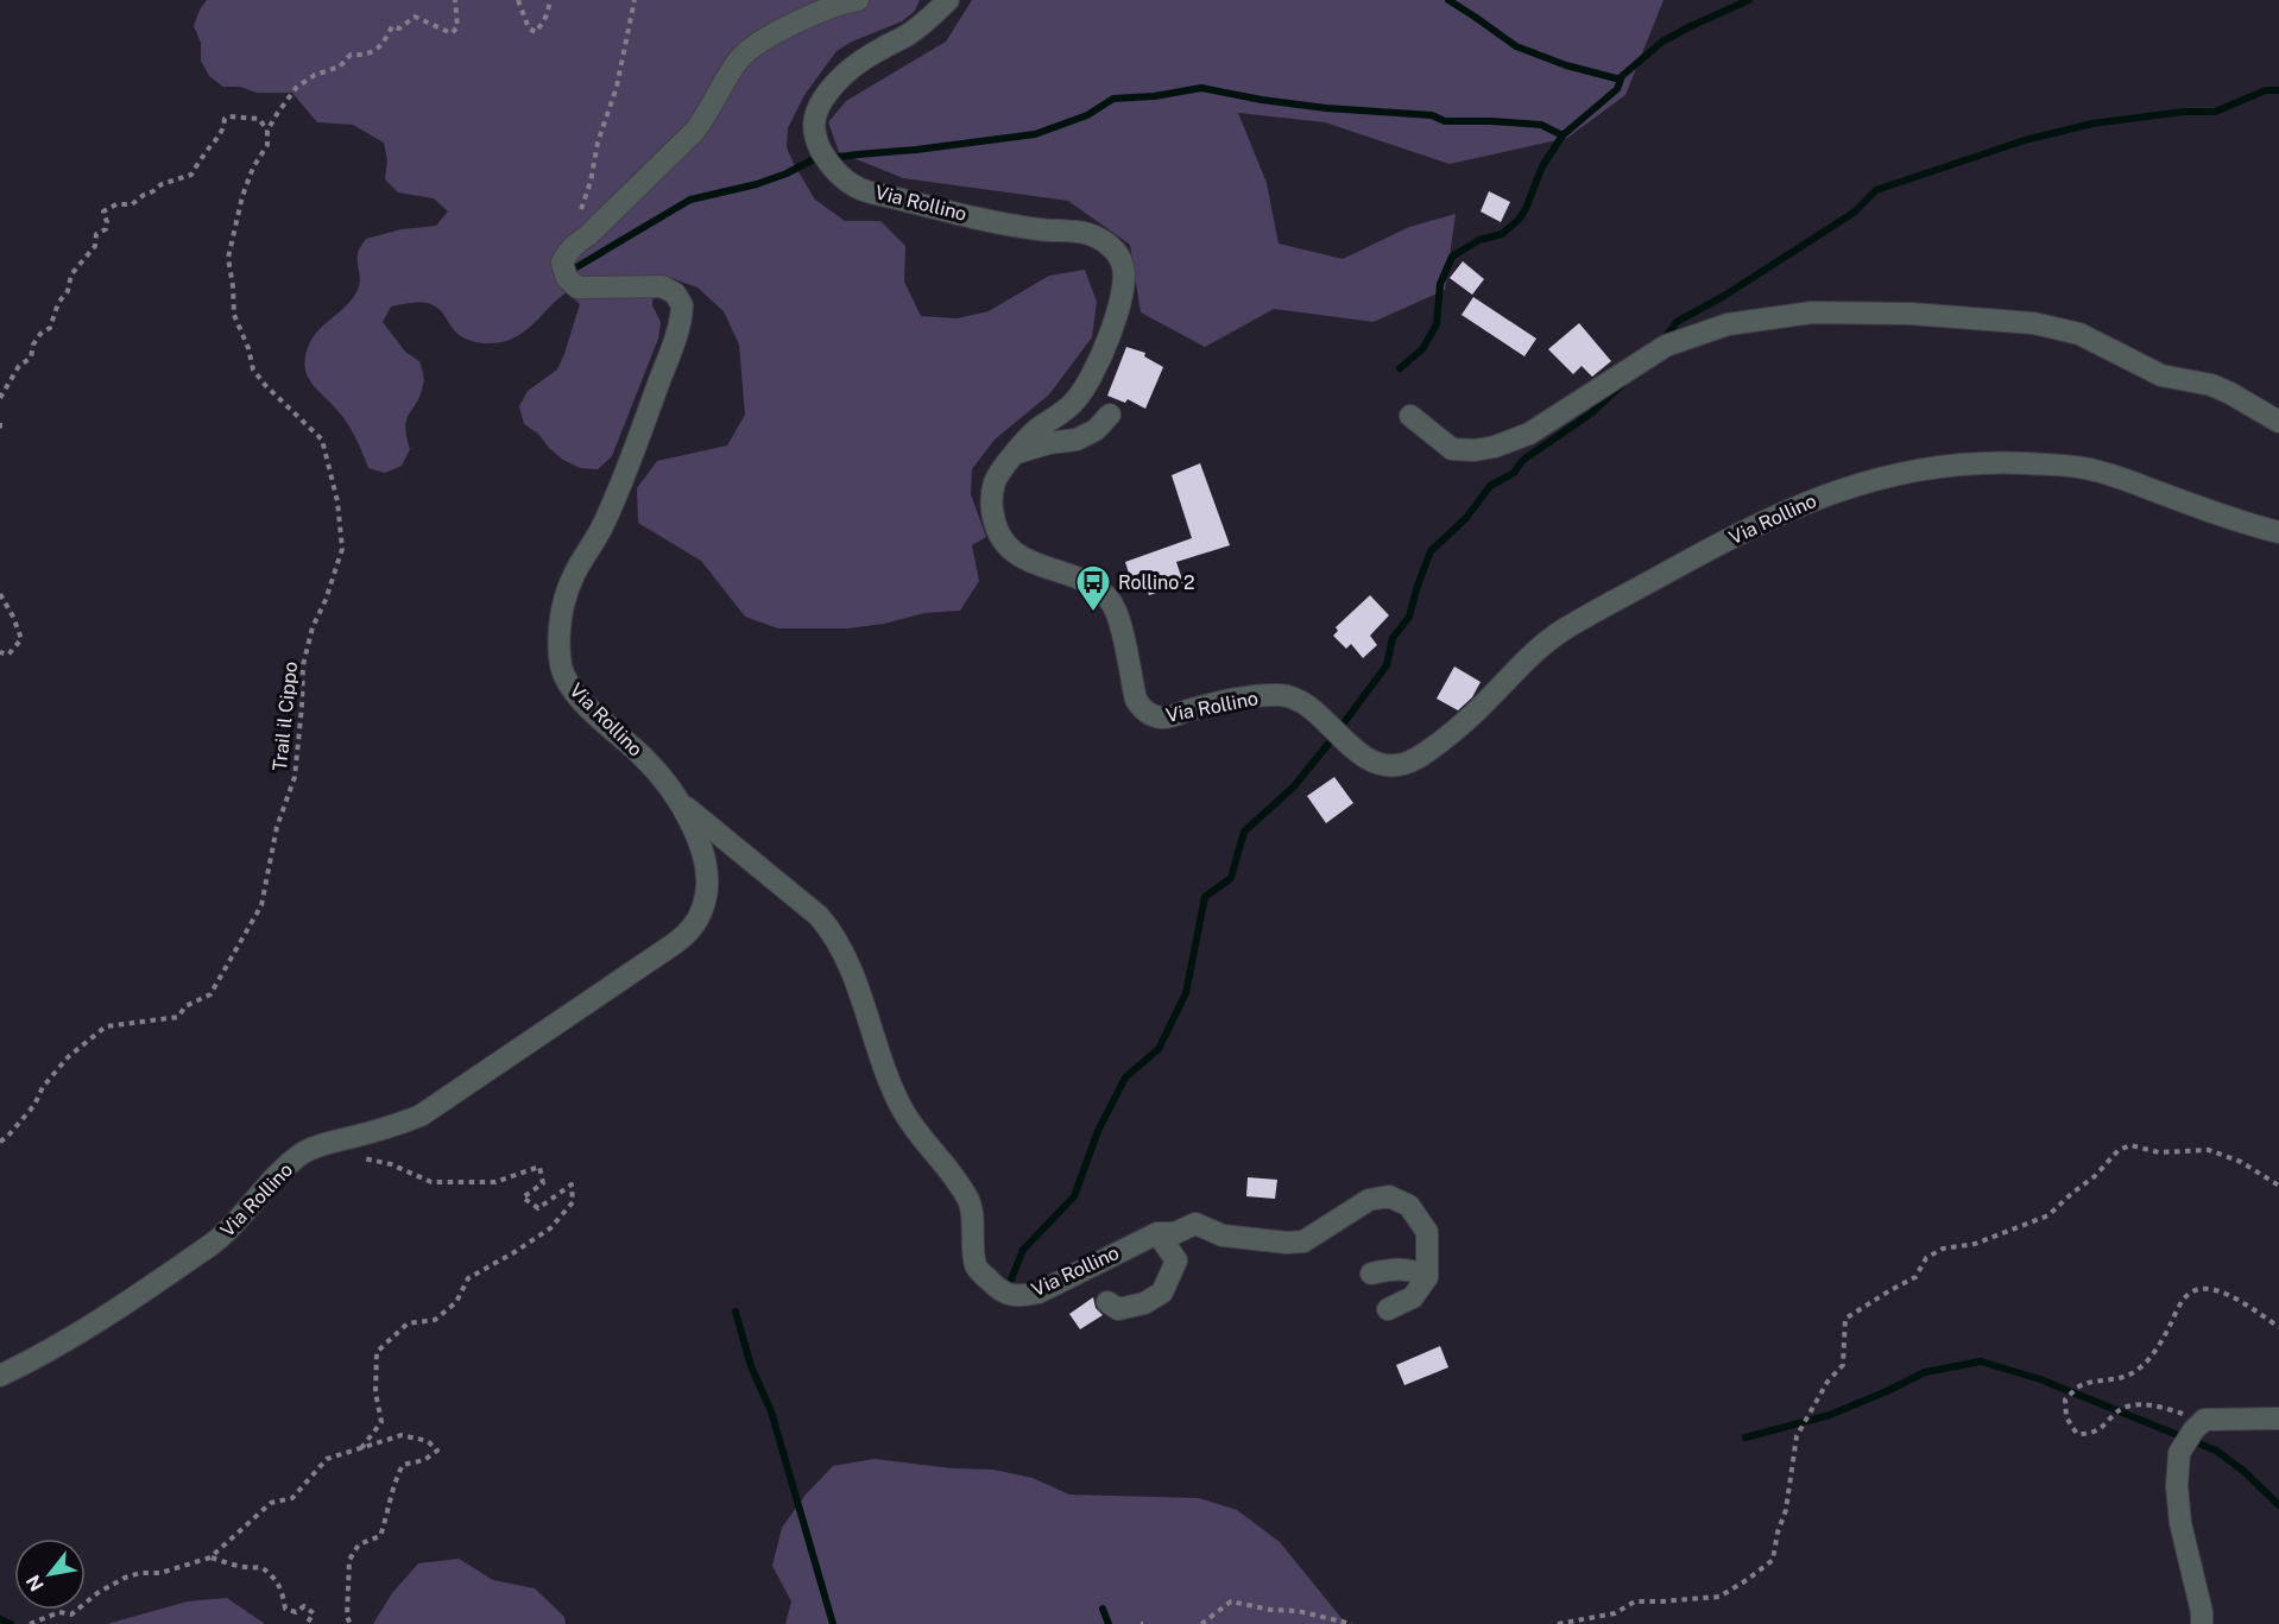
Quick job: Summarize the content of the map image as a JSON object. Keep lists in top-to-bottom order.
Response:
{
  "streets": {
    "street": ["Via Rollino"],
    "path": ["Trail il Cippo"]
  },
  "places": {
    "bus stop": ["Rollino 2"]
  },
  "north": "bottom left"
}
